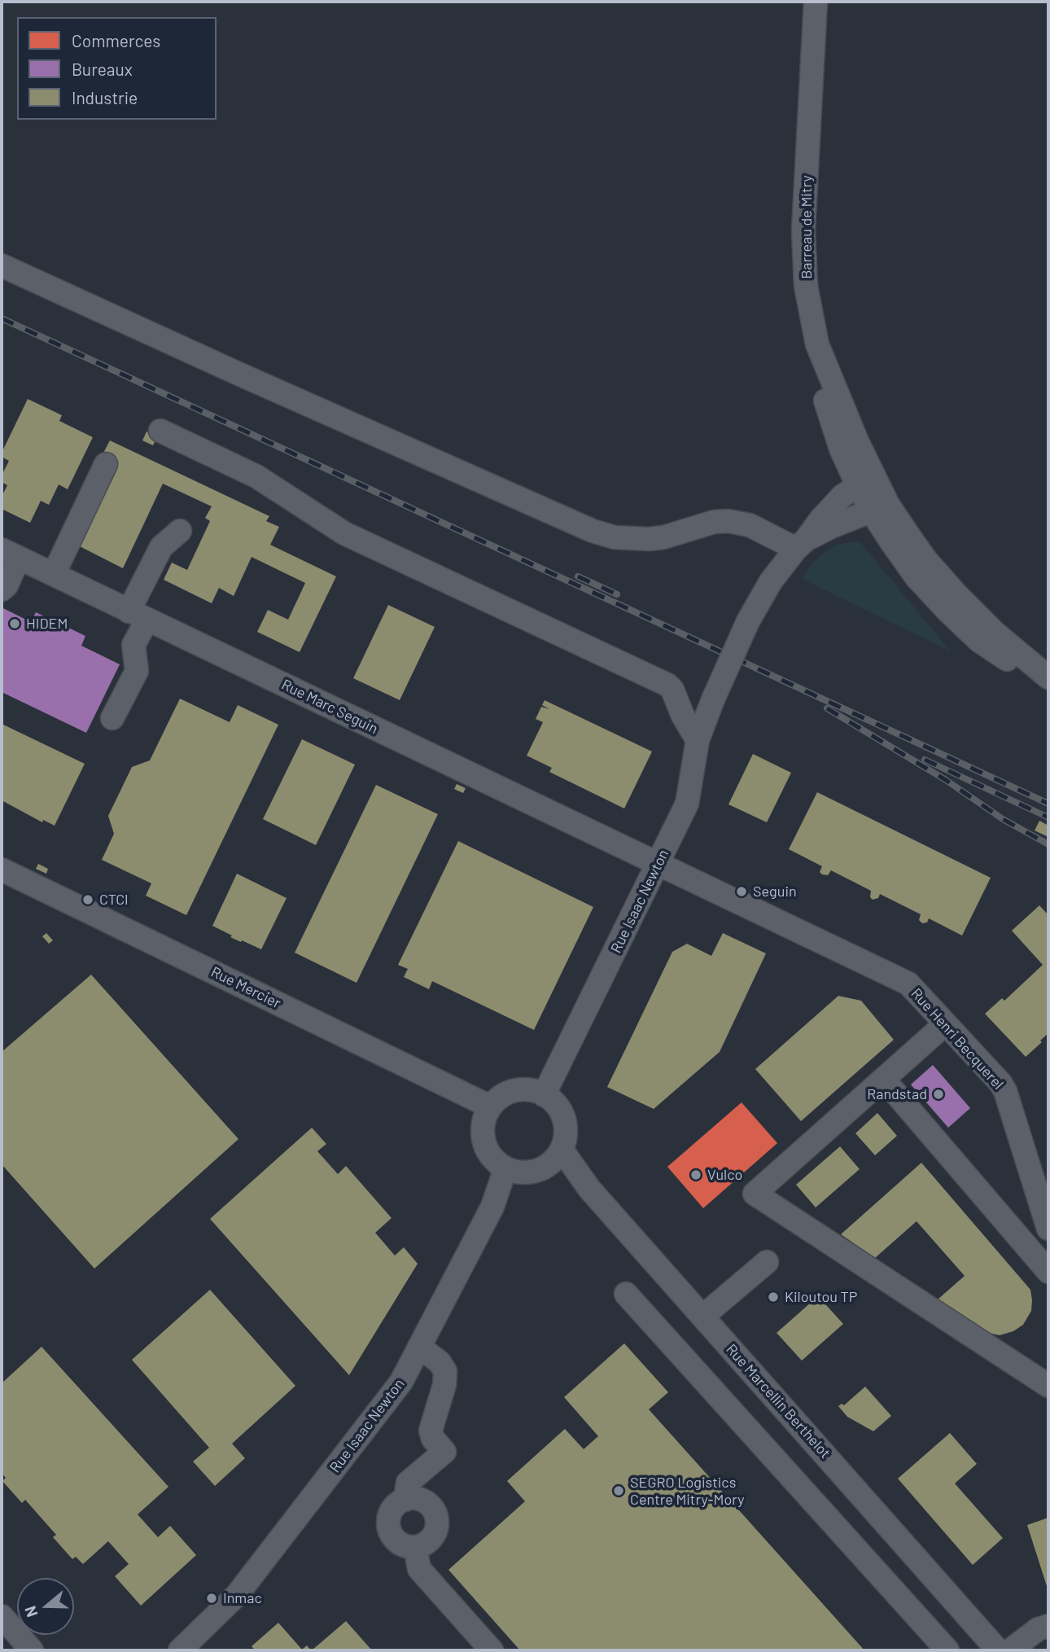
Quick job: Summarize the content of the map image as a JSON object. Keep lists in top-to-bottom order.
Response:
{
  "streets": {
    "street": [
      "Barreau de Mitry",
      "Rue Marc Seguin",
      "Rue Isaac Newton",
      "Rue Mercier",
      "Rue Henri Becquerel",
      "Rue Marcellin Berthelot"
    ]
  },
  "crossings": [
    ["Barreau de Mitry", "Rue Isaac Newton"],
    ["Rue Marc Seguin", "Rue Isaac Newton"],
    ["Rue Marc Seguin", "Rue Henri Becquerel"],
    ["Rue Isaac Newton", "Rue Mercier"],
    ["Rue Isaac Newton", "Rue Henri Becquerel"],
    ["Rue Isaac Newton", "Rue Marcellin Berthelot"],
    ["Rue Mercier", "Rue Marcellin Berthelot"]
  ],
  "places": [
    "HIDEM",
    "Seguin",
    "CTCI",
    "Randstad",
    "Vulco",
    "Kiloutou TP",
    "SEGRO Logistics Centre Mitry-Mory",
    "Inmac"
  ],
  "legend": ["Commerces", "Bureaux", "Industrie"],
  "north": "left"
}
